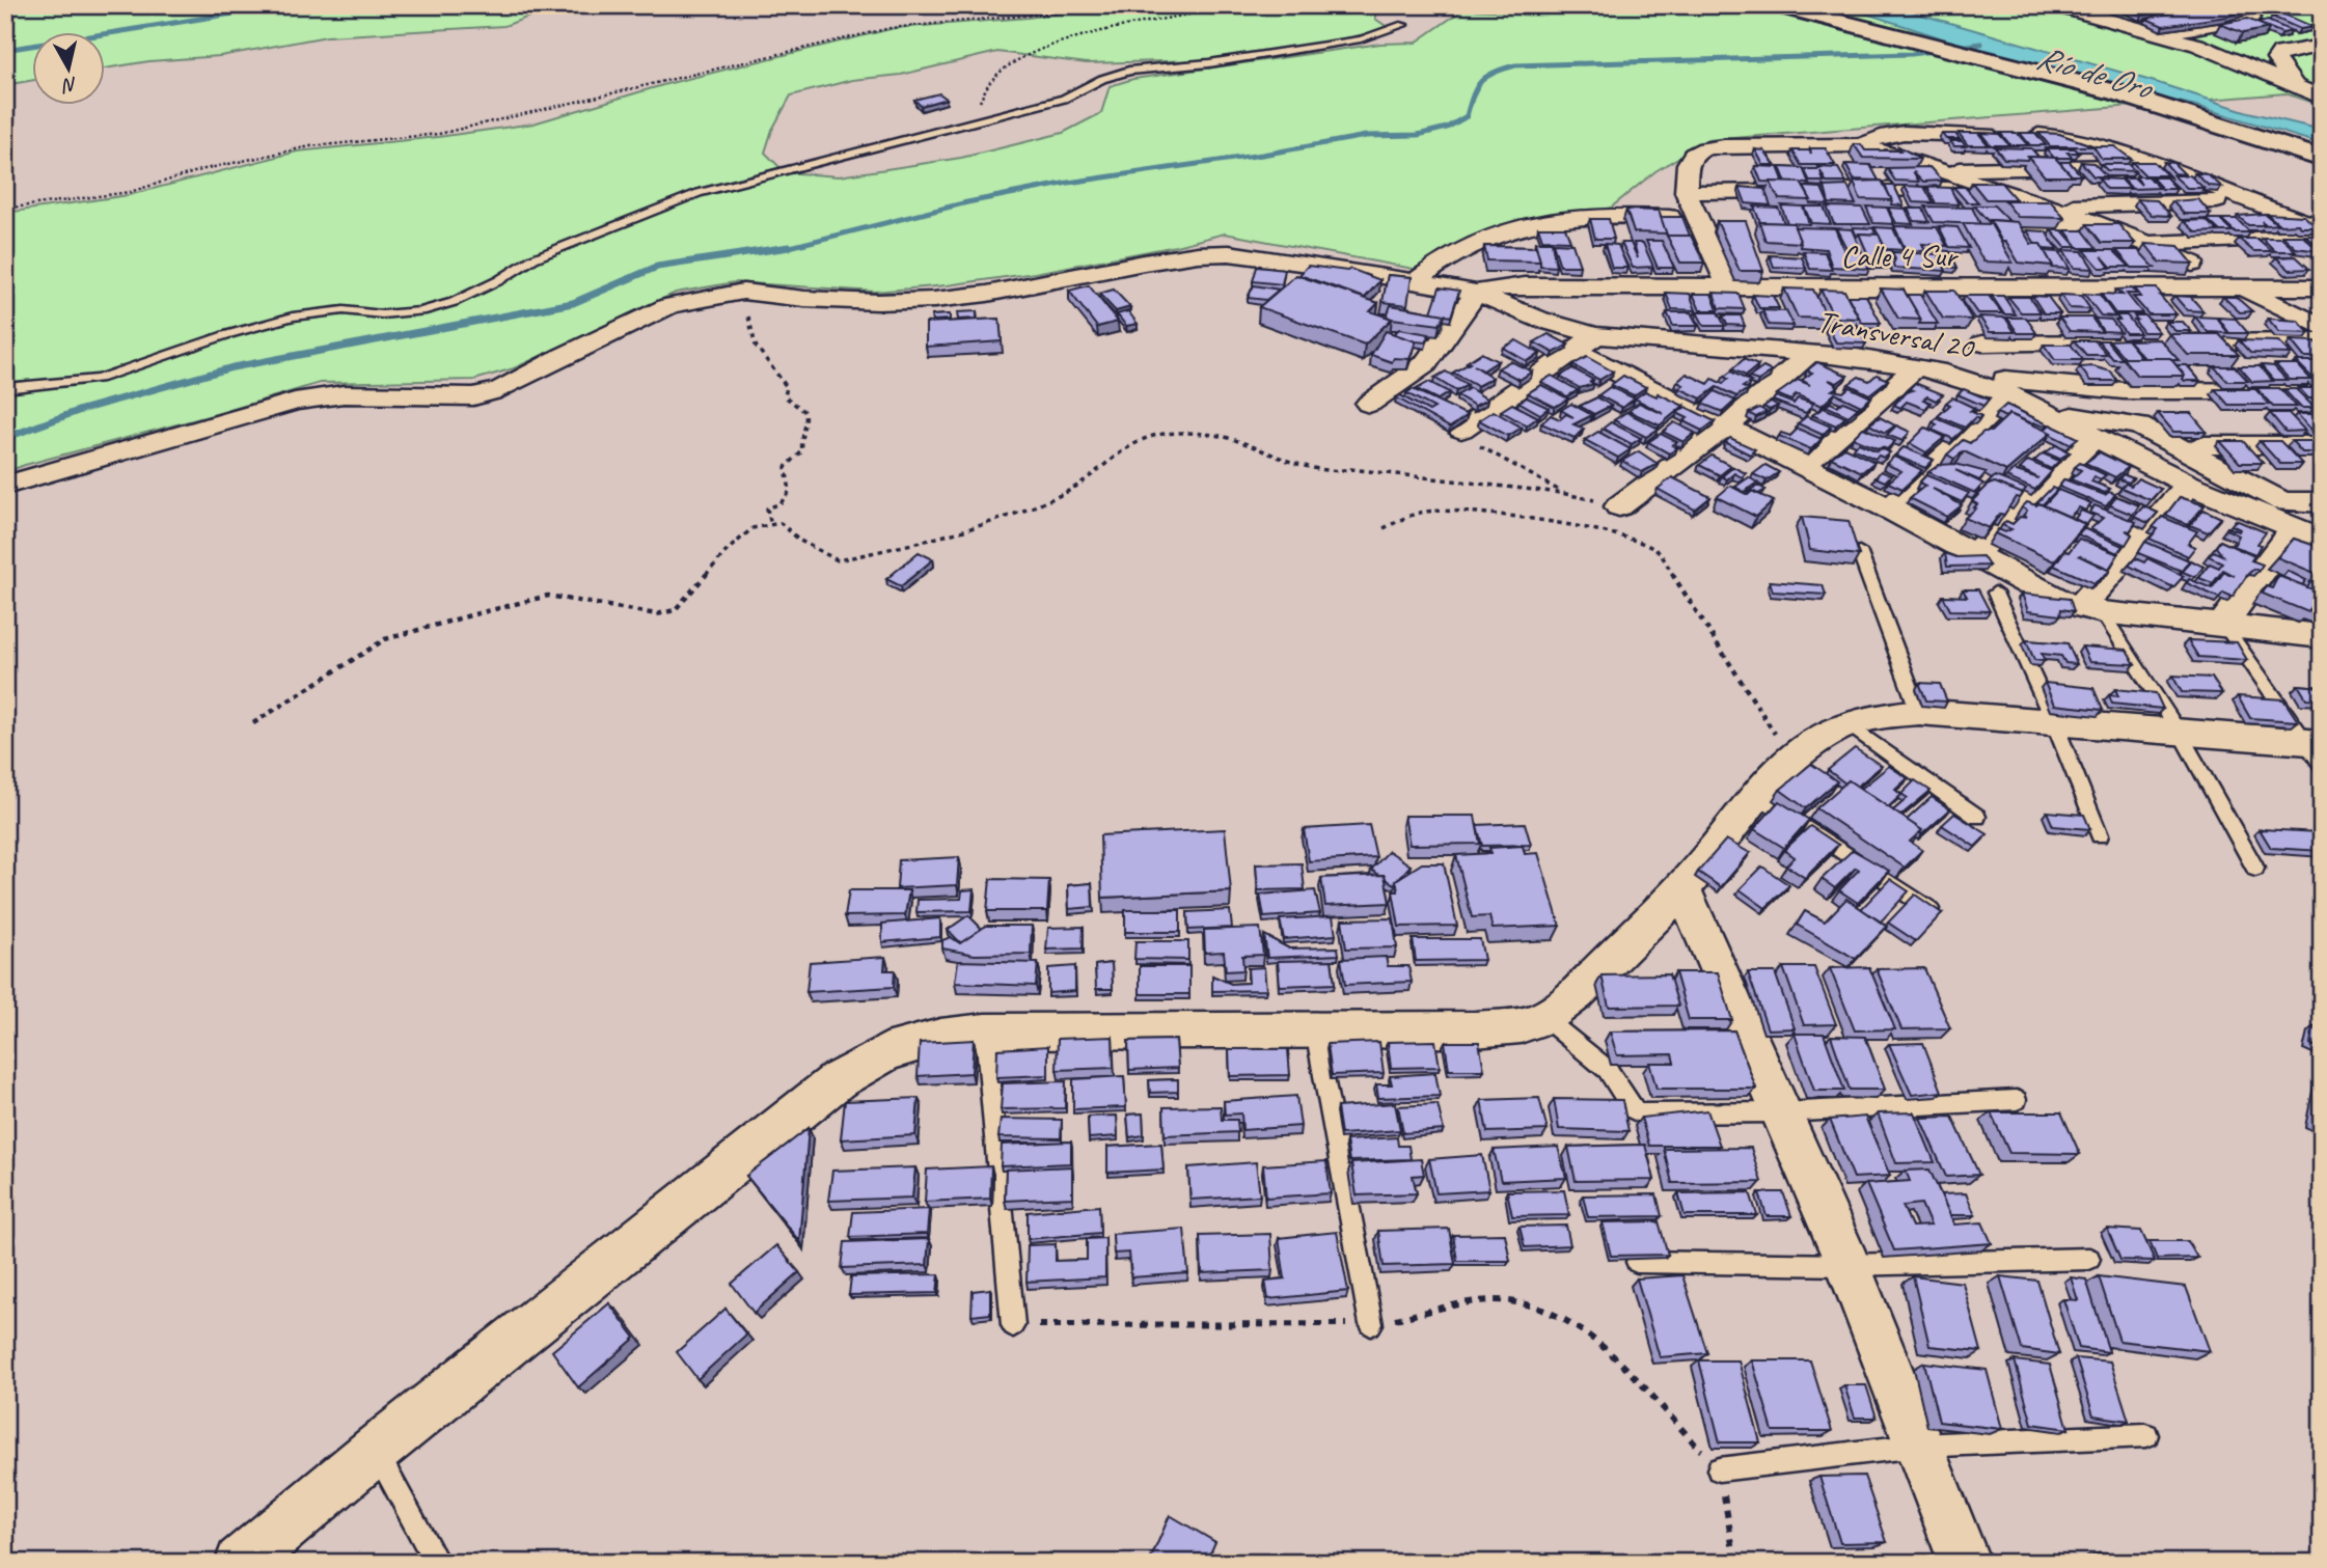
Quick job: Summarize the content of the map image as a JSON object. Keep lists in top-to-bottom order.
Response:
{
  "streets": {
    "street": ["Calle 4 Sur", "Transversal 20"]
  },
  "crossings": [
    ["Calle 4 Sur", "Transversal 20"]
  ],
  "water": ["Río de Oro"],
  "north": "bottom"
}
